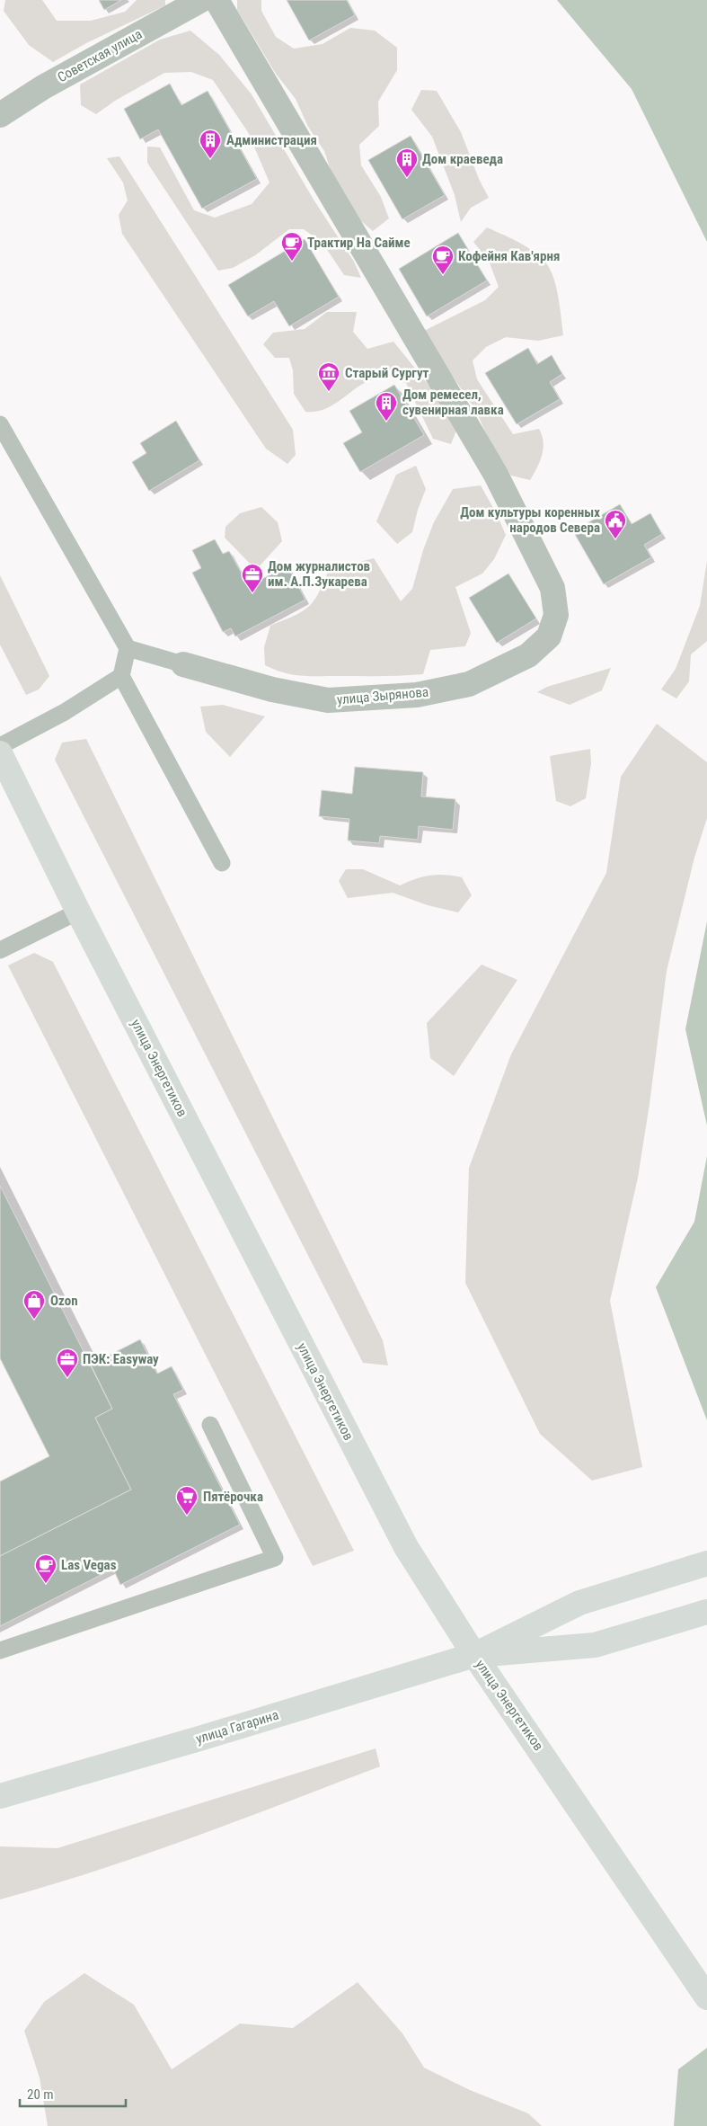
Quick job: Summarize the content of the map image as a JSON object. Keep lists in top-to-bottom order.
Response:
{
  "streets": {
    "main road": ["улица Энергетиков", "улица Гагарина"],
    "street": ["Советская улица", "улица Зырянова"]
  },
  "crossings": [
    ["улица Энергетиков", "улица Гагарина"]
  ],
  "places": {
    "building": ["Администрация", "Дом краеведа", "Дом ремесел, сувенирная лавка"],
    "cafe": ["Трактир На Сайме", "Кофейня Кав'ярня", "Las Vegas"],
    "museum": ["Старый Сургут"],
    "public building": ["Дом культуры коренных народов Севера"],
    "office": ["Дом журналистов им. А.П.Зукарева", "ПЭК: Easyway"],
    "shop": ["Ozon"],
    "supermarket": ["Пятёрочка"]
  },
  "scale_bar": "20 m"
}
